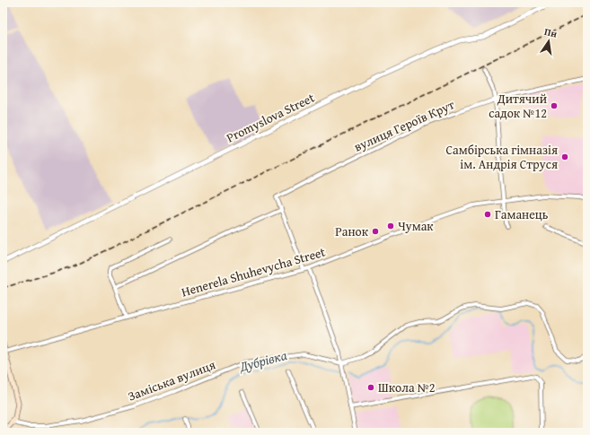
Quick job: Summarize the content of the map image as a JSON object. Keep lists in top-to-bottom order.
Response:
{
  "streets": {
    "street": [
      "Promyslova Street",
      "вулиця Героїв Крут",
      "Henerela Shuhevycha Street",
      "Заміська вулиця"
    ]
  },
  "water": ["Дубрівка"],
  "places": [
    "Дитячий садок №12",
    "Самбірська гімназія ім. Андрія Струся",
    "Гаманець",
    "Чумак",
    "Ранок",
    "Школа №2"
  ],
  "north": "top"
}
